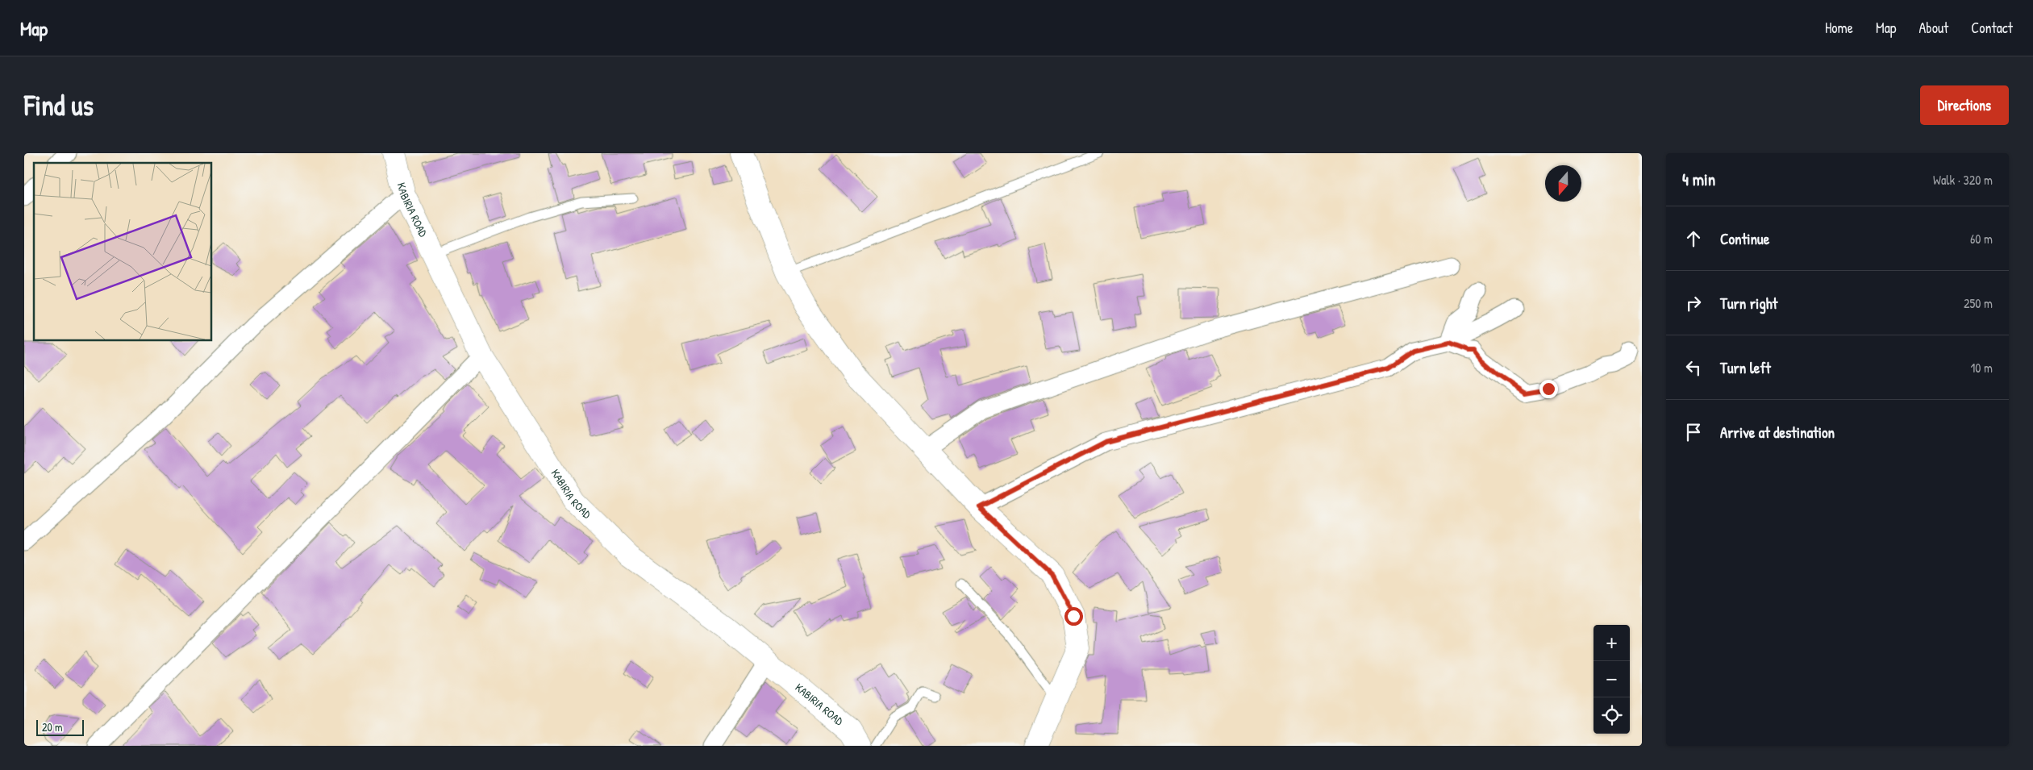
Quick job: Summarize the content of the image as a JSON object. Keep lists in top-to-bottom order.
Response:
{
  "streets": {
    "main road": ["KABIRIA ROAD"]
  },
  "scale_bar": "20 m",
  "north": "bottom",
  "page": {
    "header": "Map",
    "nav": [
      "Home",
      "Map",
      "About",
      "Contact"
    ],
    "buttons": "Directions",
    "title": "Find us",
    "heading": ["4 min", "Walk · 320 m"],
    "list": [
      ["Continue", "60 m"],
      ["Turn right", "250 m"],
      ["Turn left", "10 m"],
      "Arrive at destination"
    ],
    "map_buttons": ["+", "−"],
    "scale": "20 m"
  }
}
